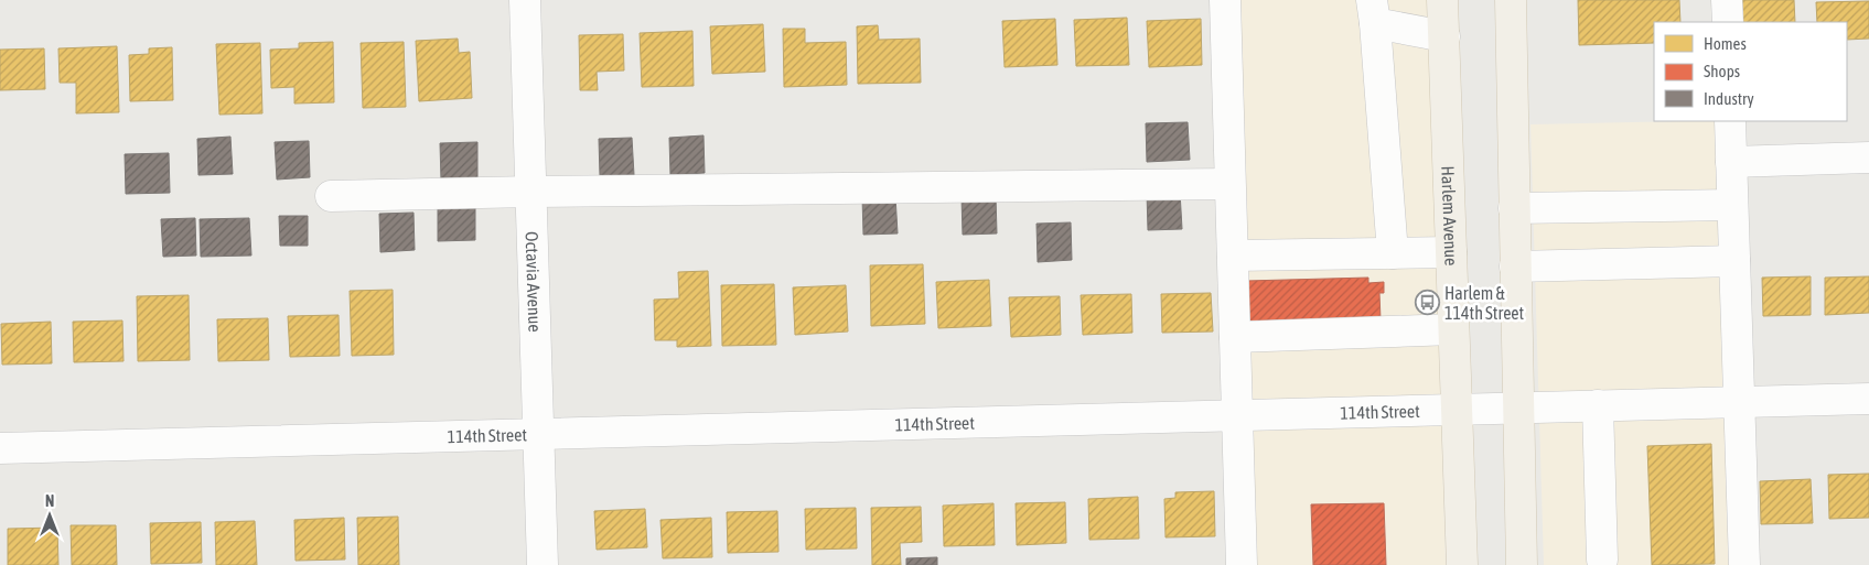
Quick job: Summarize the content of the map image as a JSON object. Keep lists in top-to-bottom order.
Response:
{
  "streets": {
    "main road": ["Harlem Avenue"],
    "street": ["Octavia Avenue", "114th Street"]
  },
  "crossings": [
    ["Harlem Avenue", "114th Street"],
    ["Octavia Avenue", "114th Street"]
  ],
  "places": {
    "bus stop": ["Harlem & 114th Street"]
  },
  "legend": ["Homes", "Shops", "Industry"],
  "north": "top"
}
